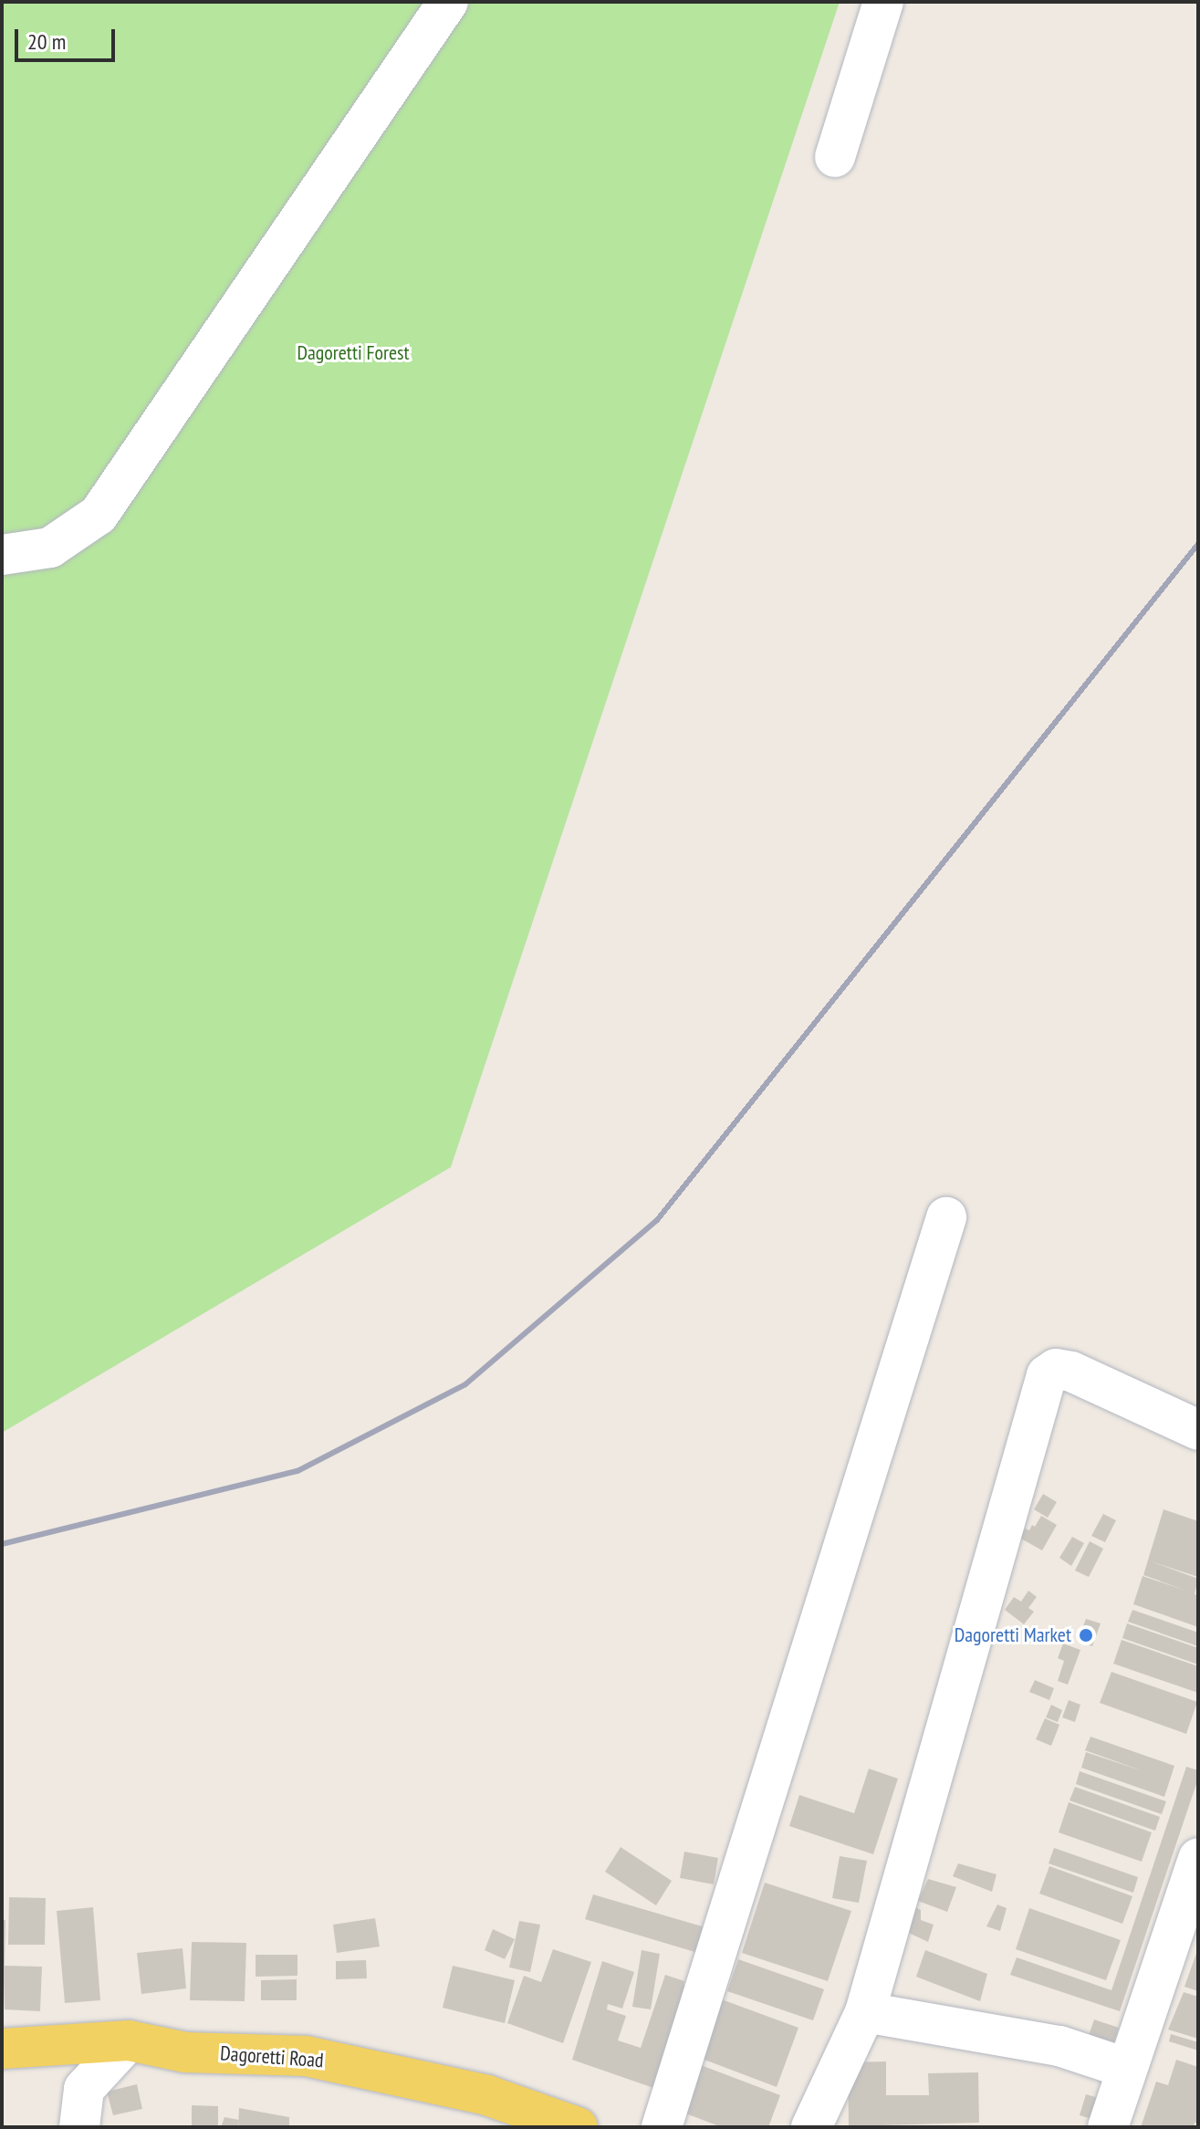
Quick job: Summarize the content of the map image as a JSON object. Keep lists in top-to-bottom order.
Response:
{
  "streets": {
    "main road": ["Dagoretti Road"]
  },
  "parks": ["Dagoretti Forest"],
  "places": ["Dagoretti Market"],
  "scale_bar": "20 m"
}
